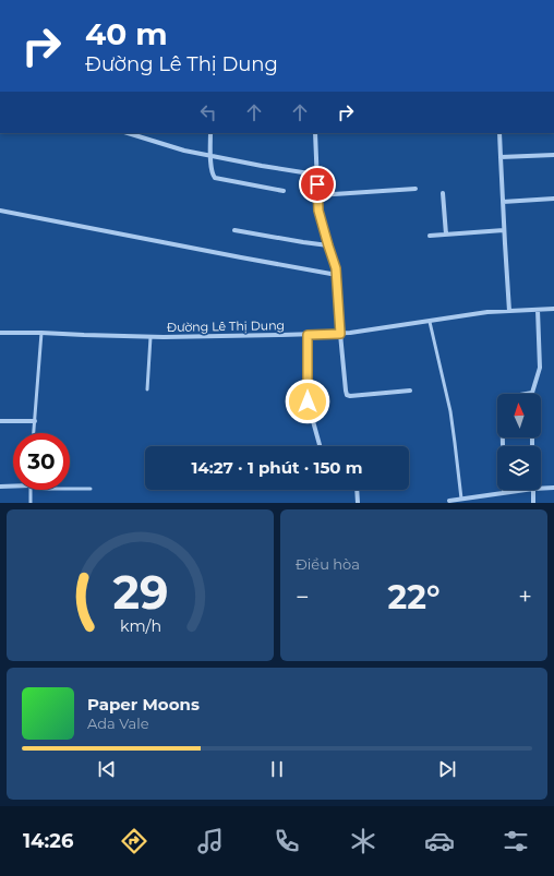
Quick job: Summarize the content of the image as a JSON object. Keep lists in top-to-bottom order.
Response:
{
  "streets": {
    "street": ["Đường Lê Thị Dung"]
  },
  "north": "top",
  "page": {
    "turn": ["40 m", "Đường Lê Thị Dung"],
    "limit": "30",
    "trip": "14:27 · 1 phút · 150 m",
    "tile": "Điều hòa",
    "heat": ["−", "22°", "+"],
    "song": ["Paper Moons", "Ada Vale"],
    "tabs": "14:26",
    "gauge": ["29", "km/h"]
  }
}
